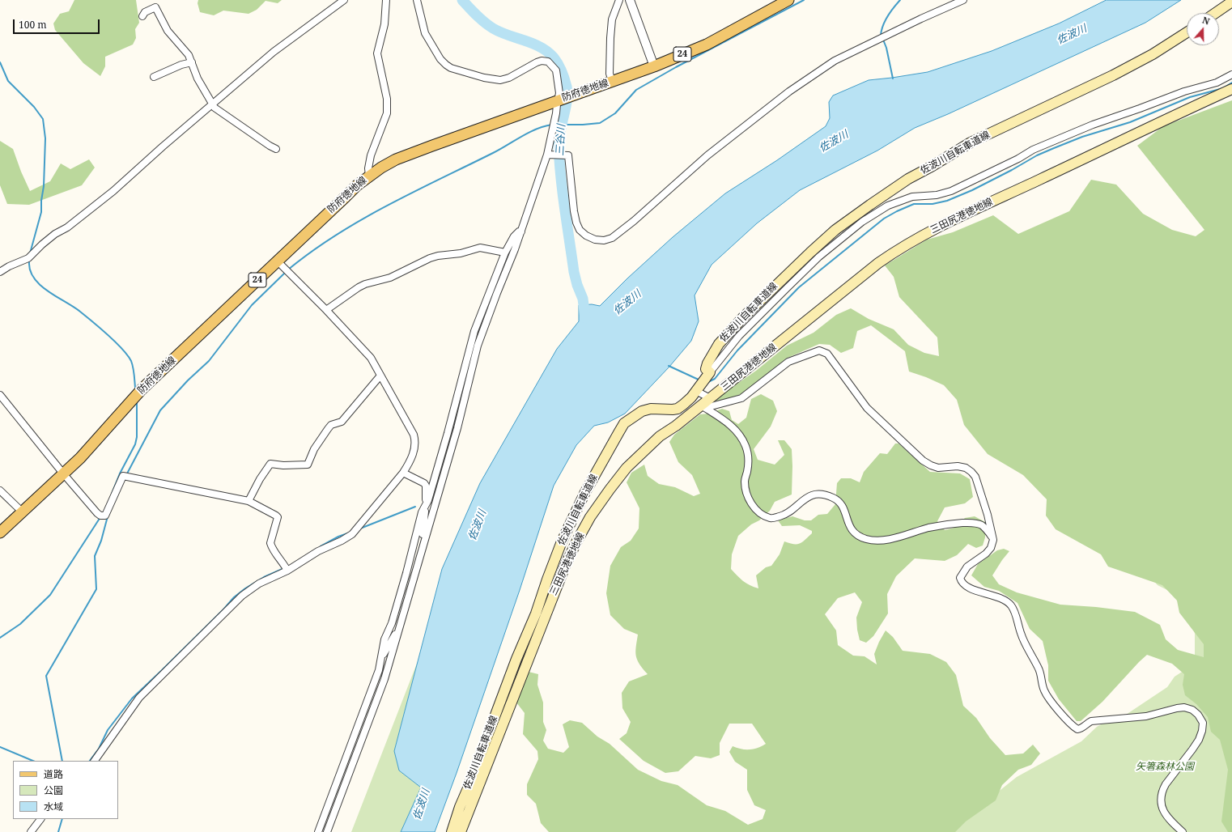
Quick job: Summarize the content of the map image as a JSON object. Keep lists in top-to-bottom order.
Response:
{
  "streets": {
    "main road": [
      "24",
      "防府徳地線",
      "佐波川自転車道線",
      "三田尻港徳地線"
    ]
  },
  "crossings": [
    ["佐波川自転車道線", "三田尻港徳地線"]
  ],
  "water": ["佐波川", "三谷川"],
  "parks": ["矢箸森林公園"],
  "legend": ["道路", "公園", "水域"],
  "scale_bar": "100 m",
  "north": "top"
}
